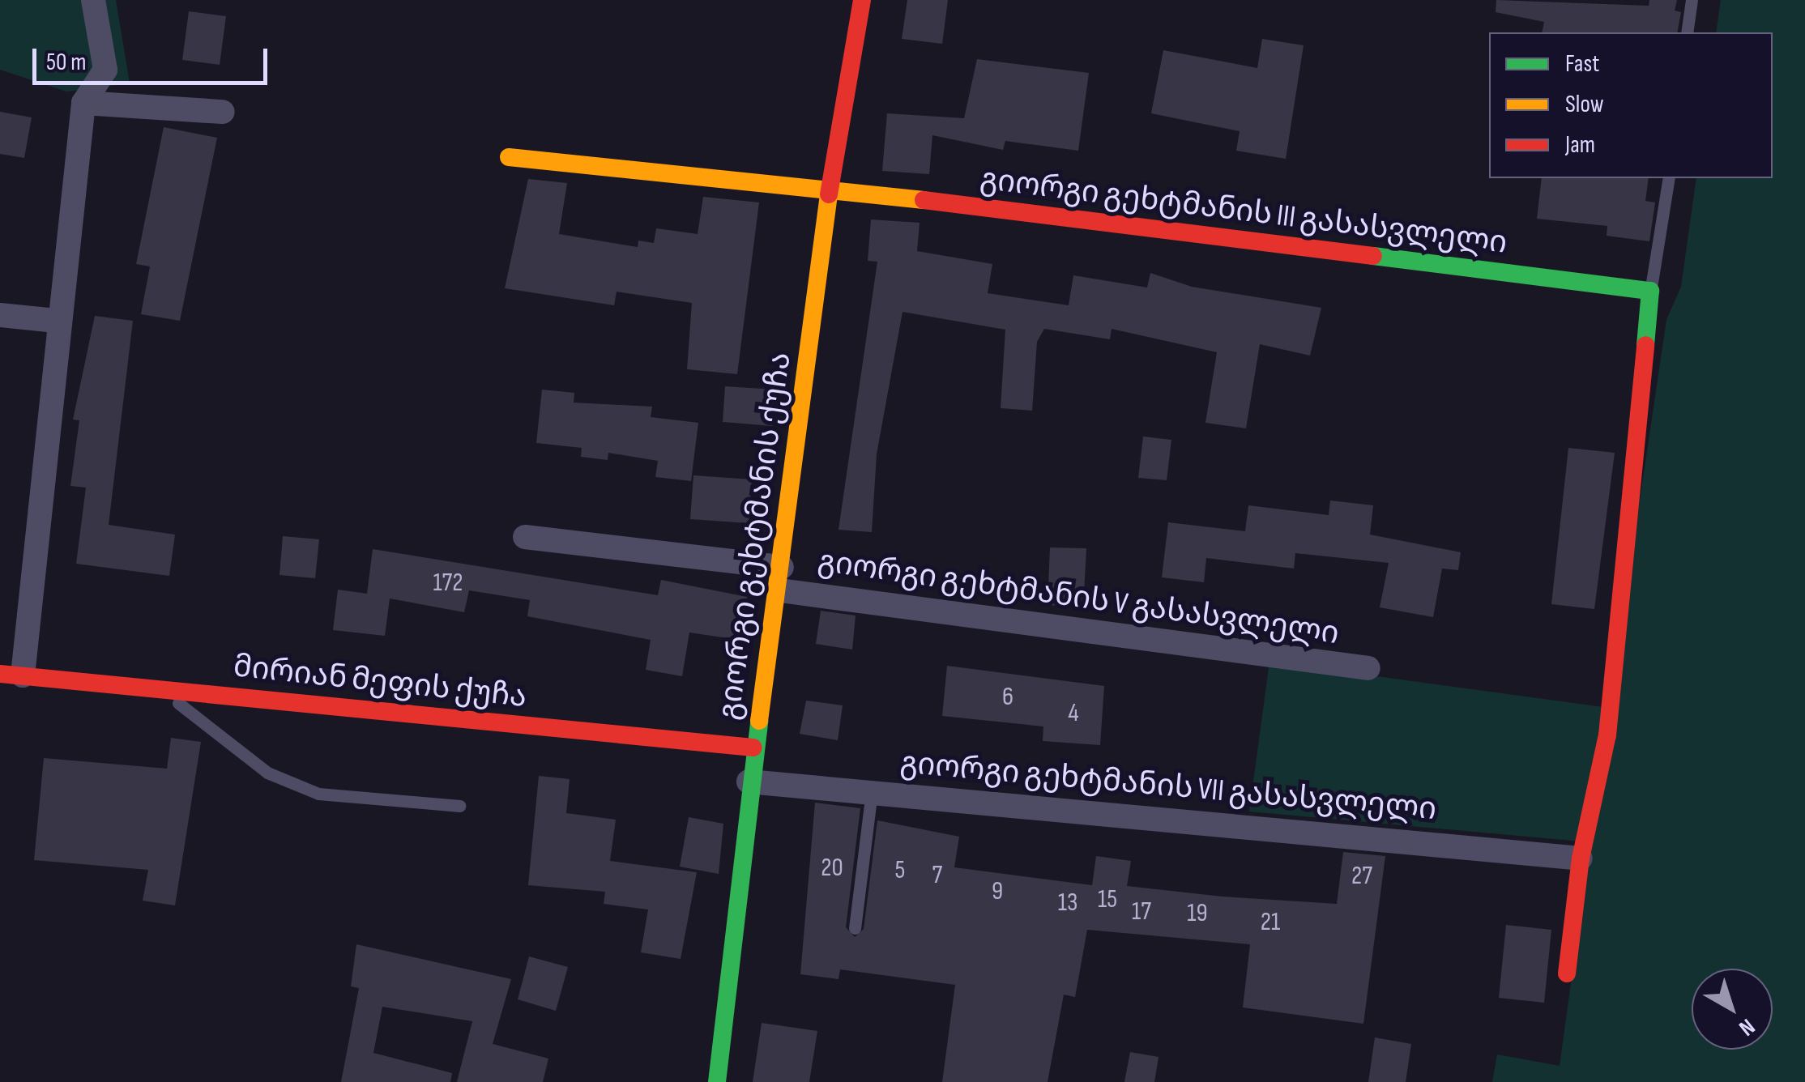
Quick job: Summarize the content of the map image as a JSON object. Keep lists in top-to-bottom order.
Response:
{
  "streets": {
    "street": [
      "გიორგი გეხტმანის III გასასვლელი",
      "გიორგი გეხტმანის ქუჩა",
      "გიორგი გეხტმანის V გასასვლელი",
      "მირიან მეფის ქუჩა",
      "გიორგი გეხტმანის VII გასასვლელი"
    ]
  },
  "crossings": [
    ["გიორგი გეხტმანის III გასასვლელი", "გიორგი გეხტმანის ქუჩა"],
    ["გიორგი გეხტმანის ქუჩა", "გიორგი გეხტმანის V გასასვლელი"],
    ["გიორგი გეხტმანის ქუჩა", "მირიან მეფის ქუჩა"],
    ["გიორგი გეხტმანის ქუჩა", "გიორგი გეხტმანის VII გასასვლელი"]
  ],
  "house_numbers": [
    "172",
    "6",
    "4",
    "20",
    "5",
    "7",
    "27",
    "9",
    "15",
    "13",
    "17",
    "19",
    "21"
  ],
  "legend": ["Fast", "Slow", "Jam"],
  "scale_bar": "50 m",
  "north": "bottom right"
}
